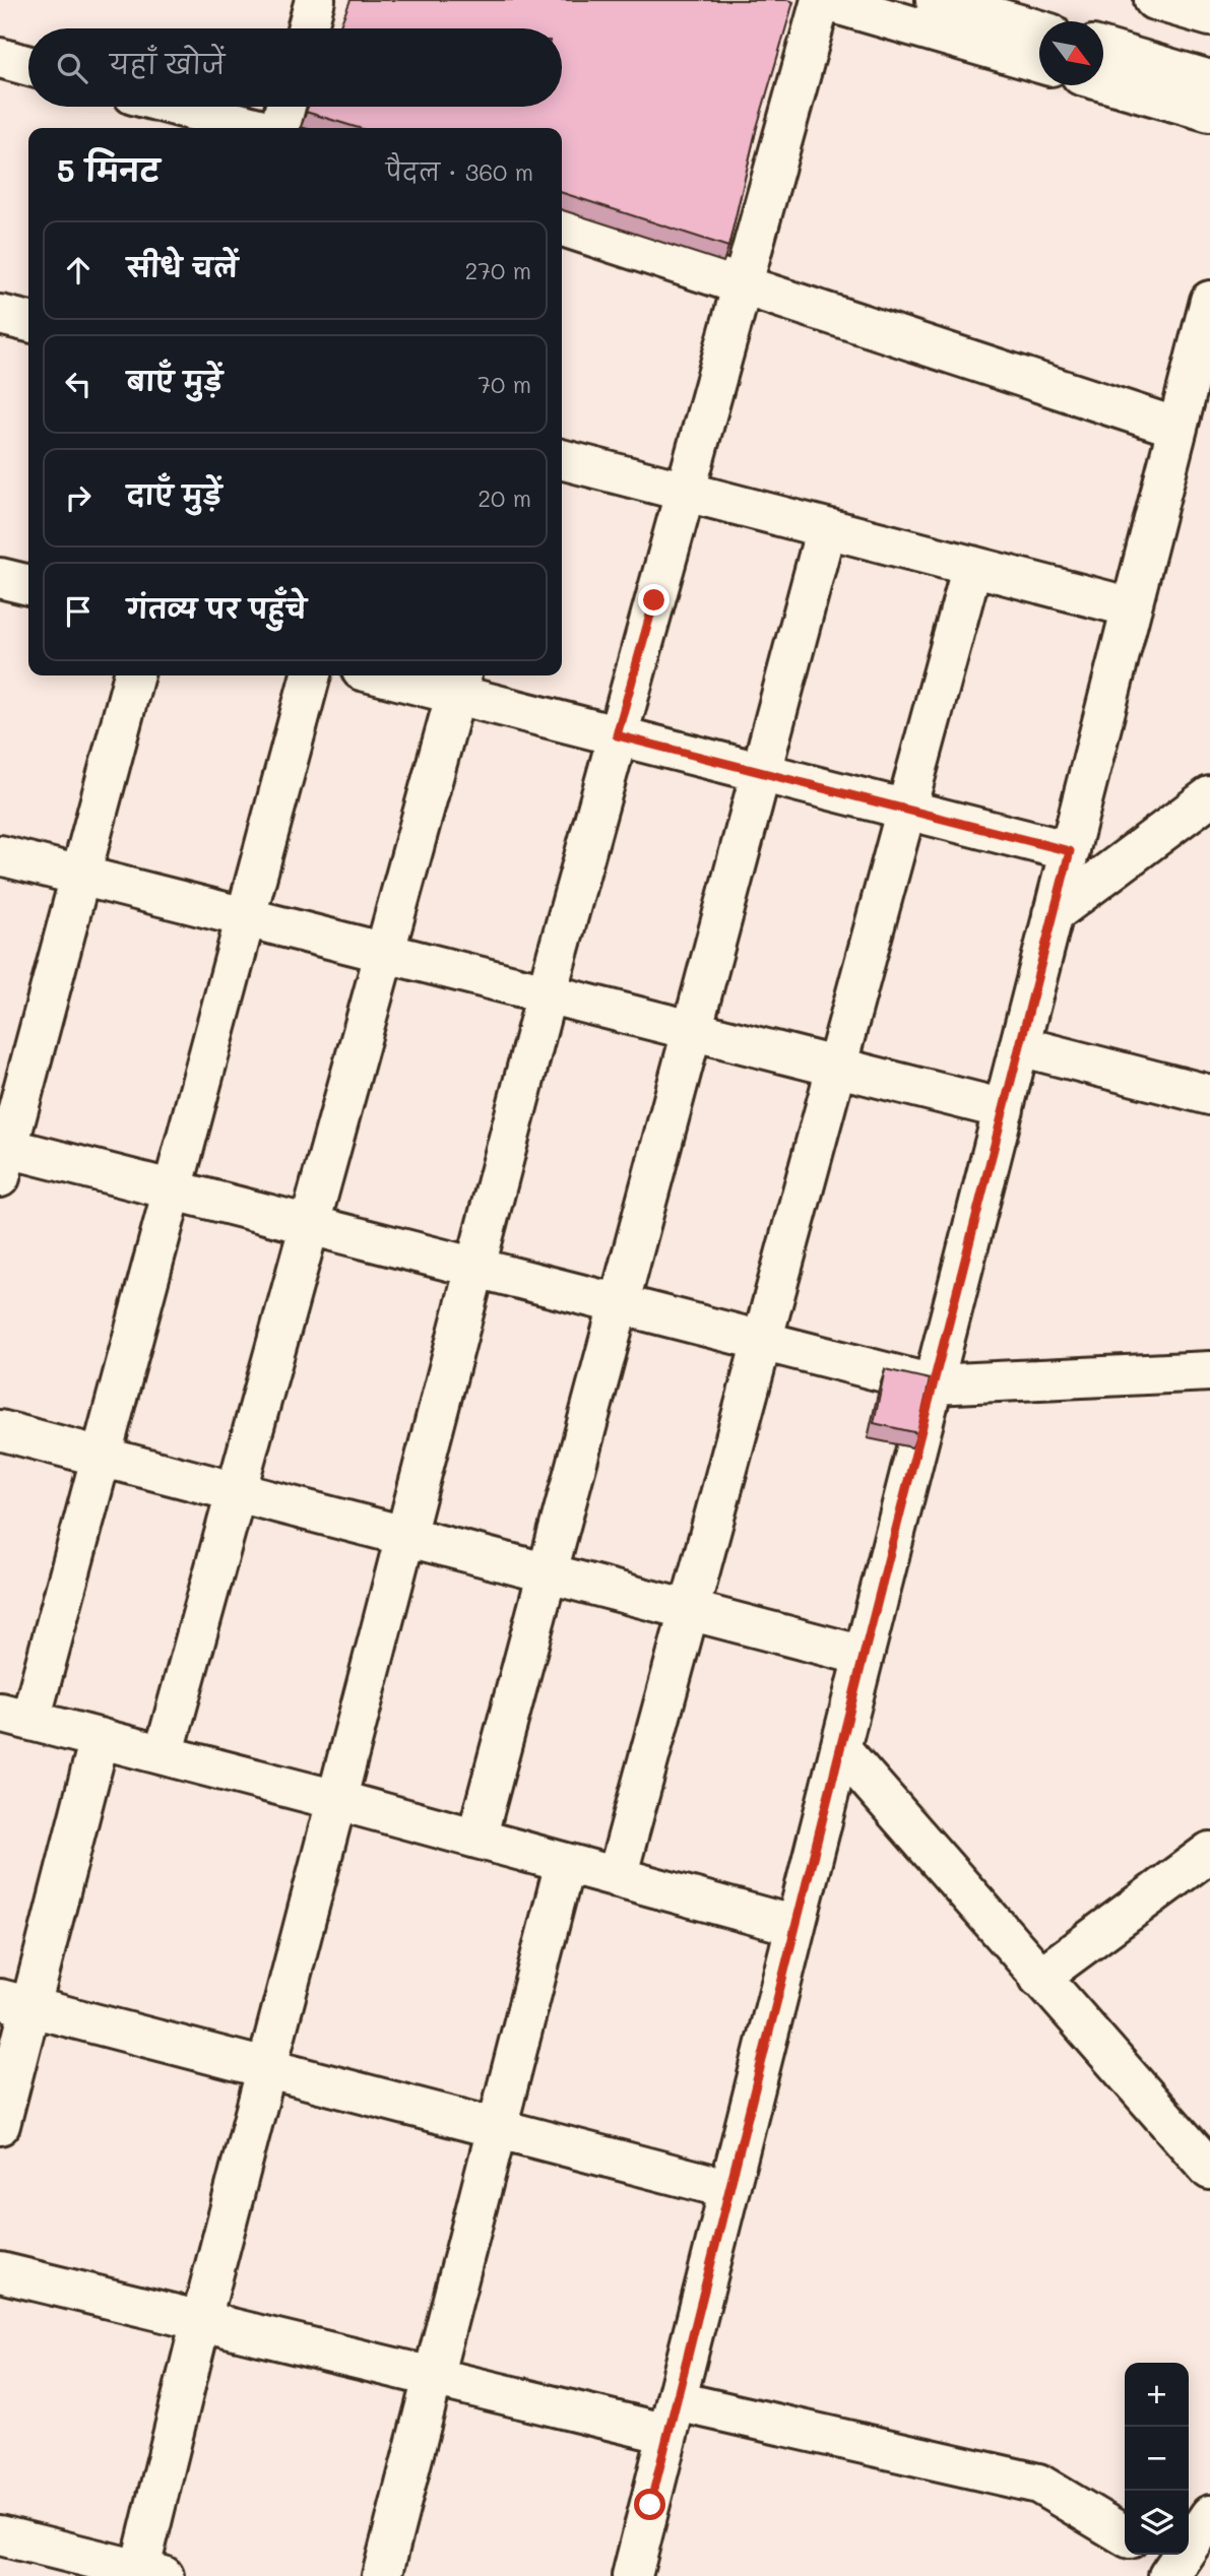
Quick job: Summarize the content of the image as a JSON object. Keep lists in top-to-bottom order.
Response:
{
  "north": "bottom right",
  "page": {
    "search": "यहाँ खोजें",
    "heading": ["5 मिनट", "पैदल · 360 m"],
    "list": [
      ["सीधे चलें", "270 m"],
      ["बाएँ मुड़ें", "70 m"],
      ["दाएँ मुड़ें", "20 m"],
      "गंतव्य पर पहुँचे"
    ],
    "map_buttons": ["+", "−"]
  }
}
